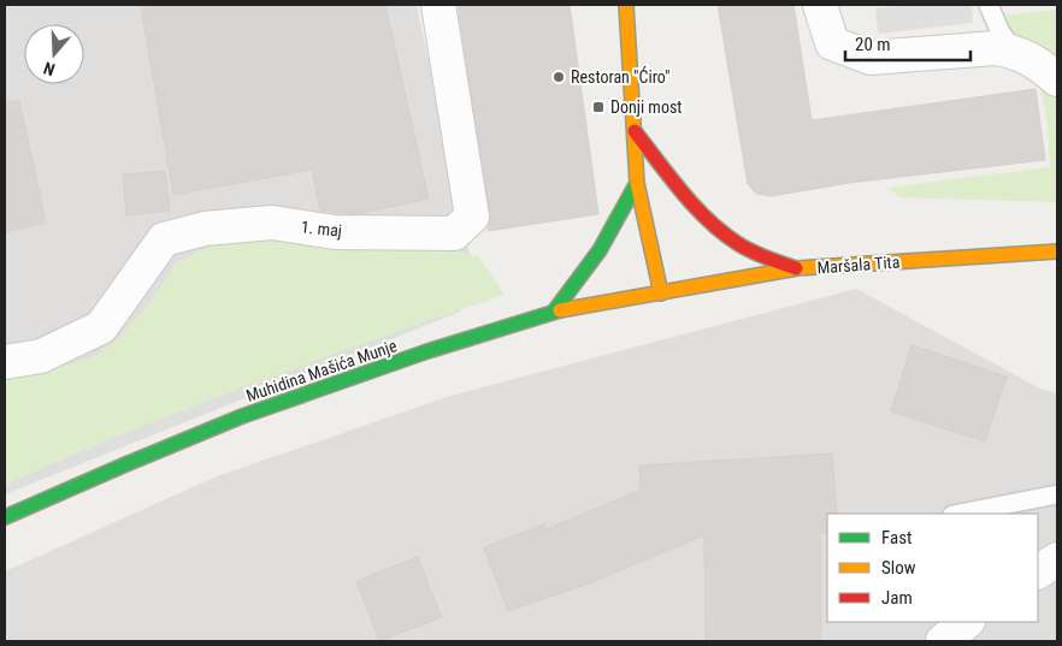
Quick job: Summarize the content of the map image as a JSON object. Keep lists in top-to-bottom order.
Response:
{
  "streets": {
    "main road": ["Maršala Tita", "Muhidina Mašića Munje"],
    "street": ["1. maj"]
  },
  "crossings": [
    ["Maršala Tita", "Muhidina Mašića Munje"]
  ],
  "places": {
    "other": ["Restoran \"Ćiro\""],
    "transit": ["Donji most"]
  },
  "legend": ["Fast", "Slow", "Jam"],
  "scale_bar": "20 m",
  "north": "bottom"
}
